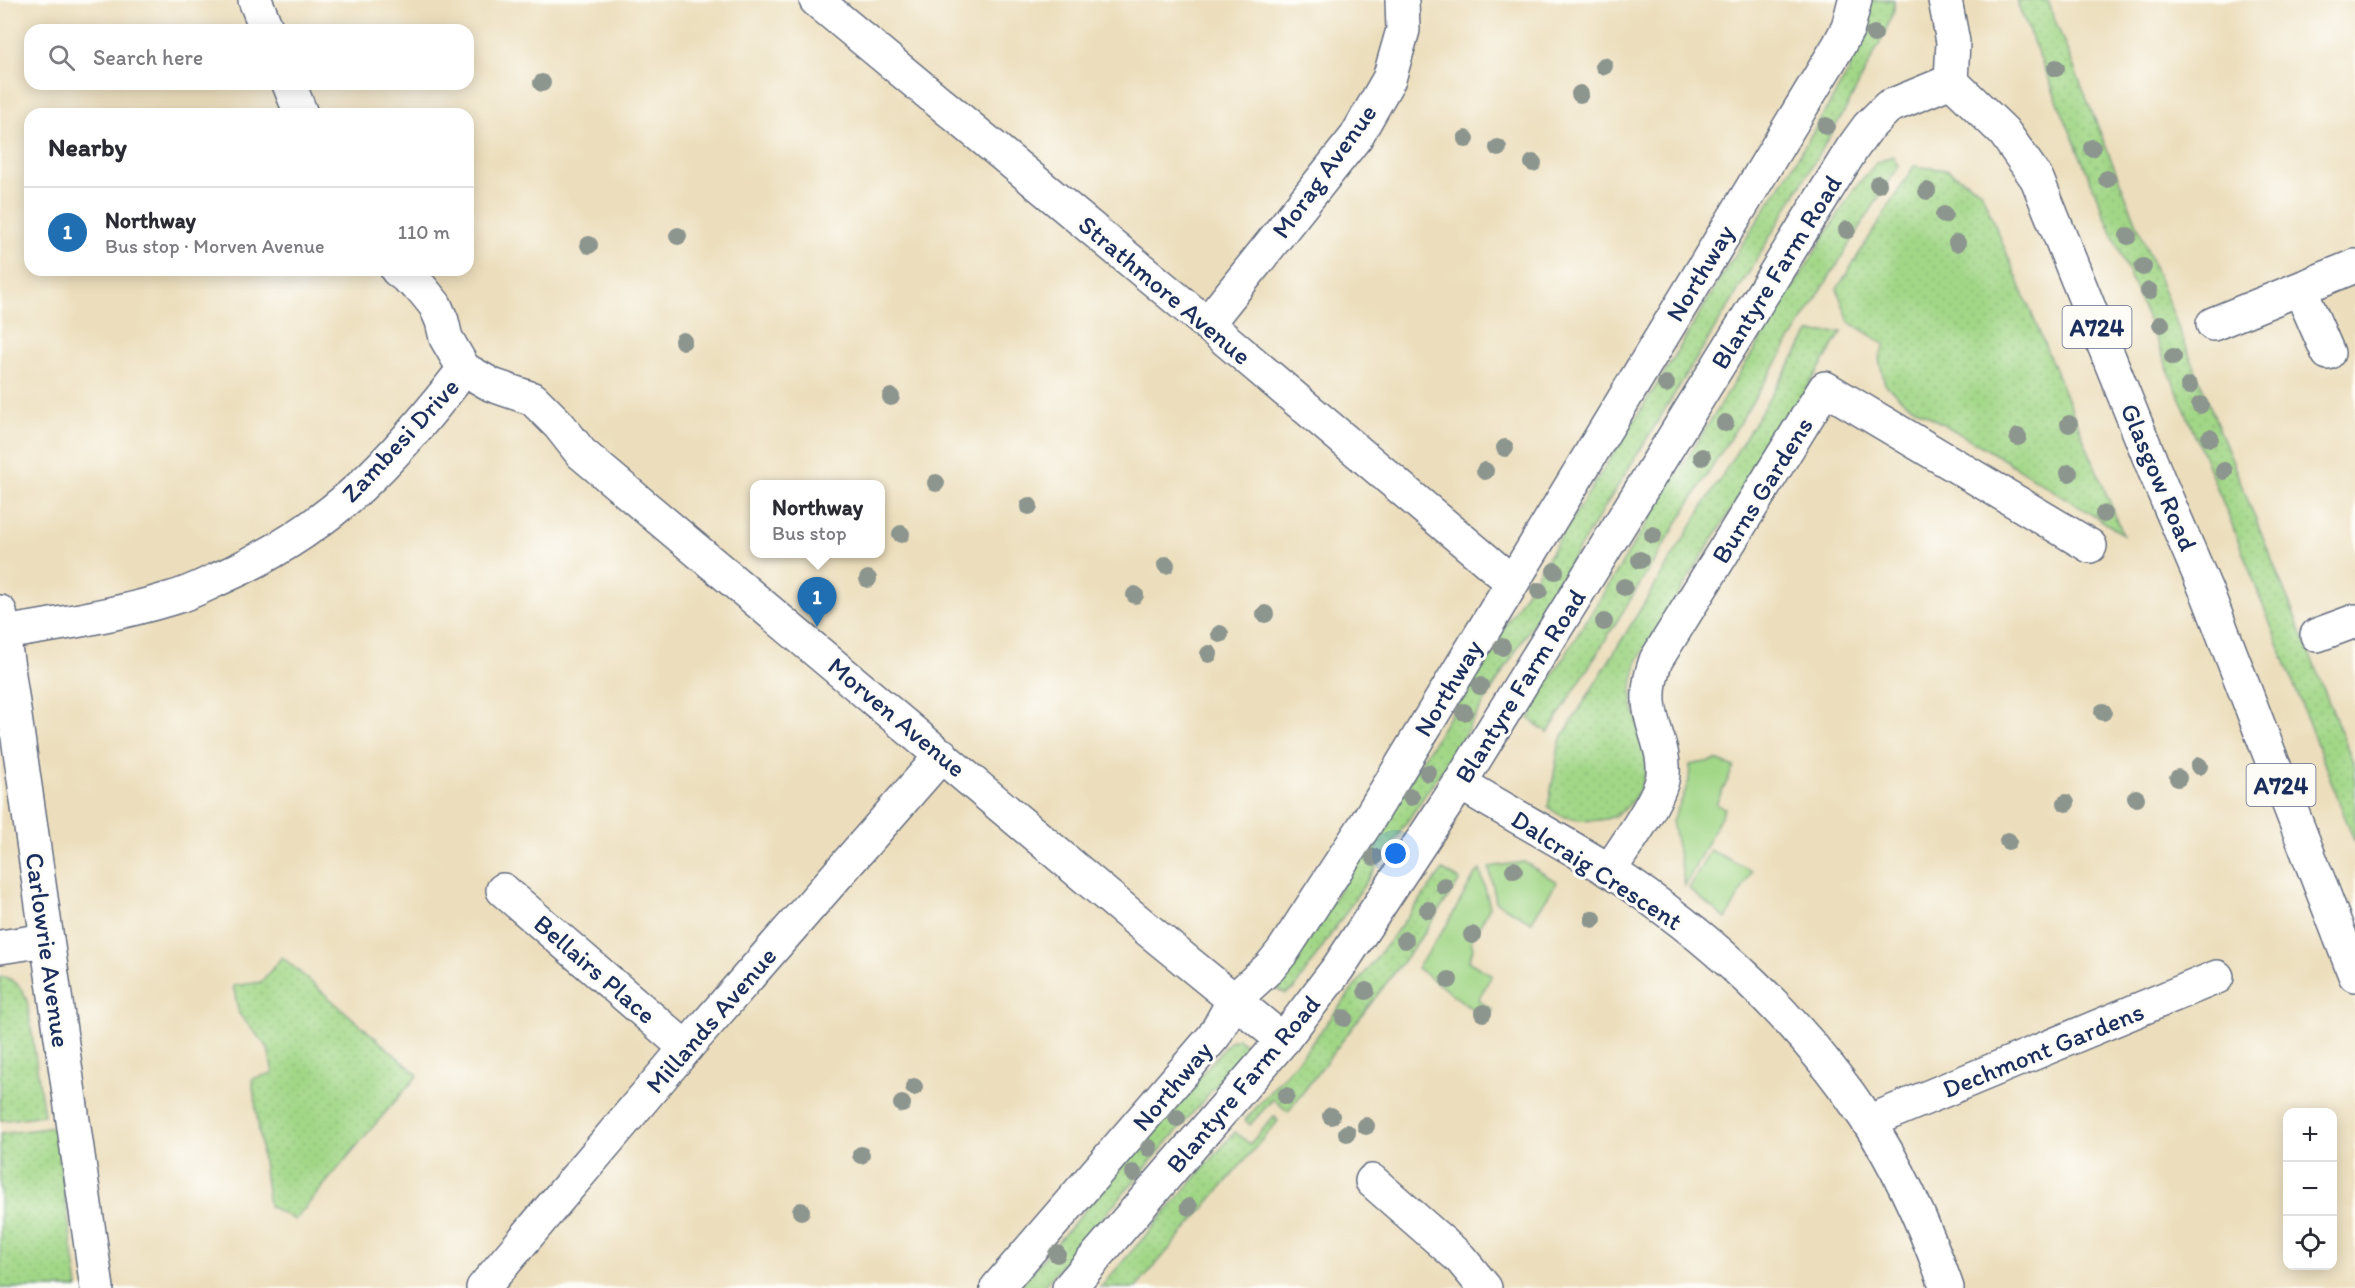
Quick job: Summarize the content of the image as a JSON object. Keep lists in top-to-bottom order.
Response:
{
  "streets": {
    "street": [
      "Morag Avenue",
      "Blantyre Farm Road",
      "Northway",
      "Strathmore Avenue",
      "A724",
      "Zambesi Drive",
      "Glasgow Road",
      "Burns Gardens",
      "Morven Avenue",
      "Dalcraig Crescent",
      "Carlowrie Avenue",
      "Bellairs Place",
      "Millands Avenue",
      "Dechmont Gardens"
    ]
  },
  "crossings": [
    ["Morag Avenue", "Strathmore Avenue"],
    ["Blantyre Farm Road", "Glasgow Road"],
    ["Blantyre Farm Road", "Morven Avenue"],
    ["Blantyre Farm Road", "Dalcraig Crescent"],
    ["Northway", "Strathmore Avenue"],
    ["Northway", "Morven Avenue"],
    ["Zambesi Drive", "Morven Avenue"],
    ["Zambesi Drive", "Carlowrie Avenue"],
    ["Burns Gardens", "Dalcraig Crescent"],
    ["Morven Avenue", "Millands Avenue"],
    ["Dalcraig Crescent", "Dechmont Gardens"],
    ["Bellairs Place", "Millands Avenue"]
  ],
  "page": {
    "search": "Search here",
    "heading": "Nearby",
    "list": [
      {
        "mark": "1",
        "name": "Northway",
        "note": "Bus stop · Morven Avenue",
        "value": "110 m"
      }
    ],
    "popup": ["Northway", "Bus stop"],
    "pins": "1",
    "map_buttons": ["+", "−"]
  }
}
